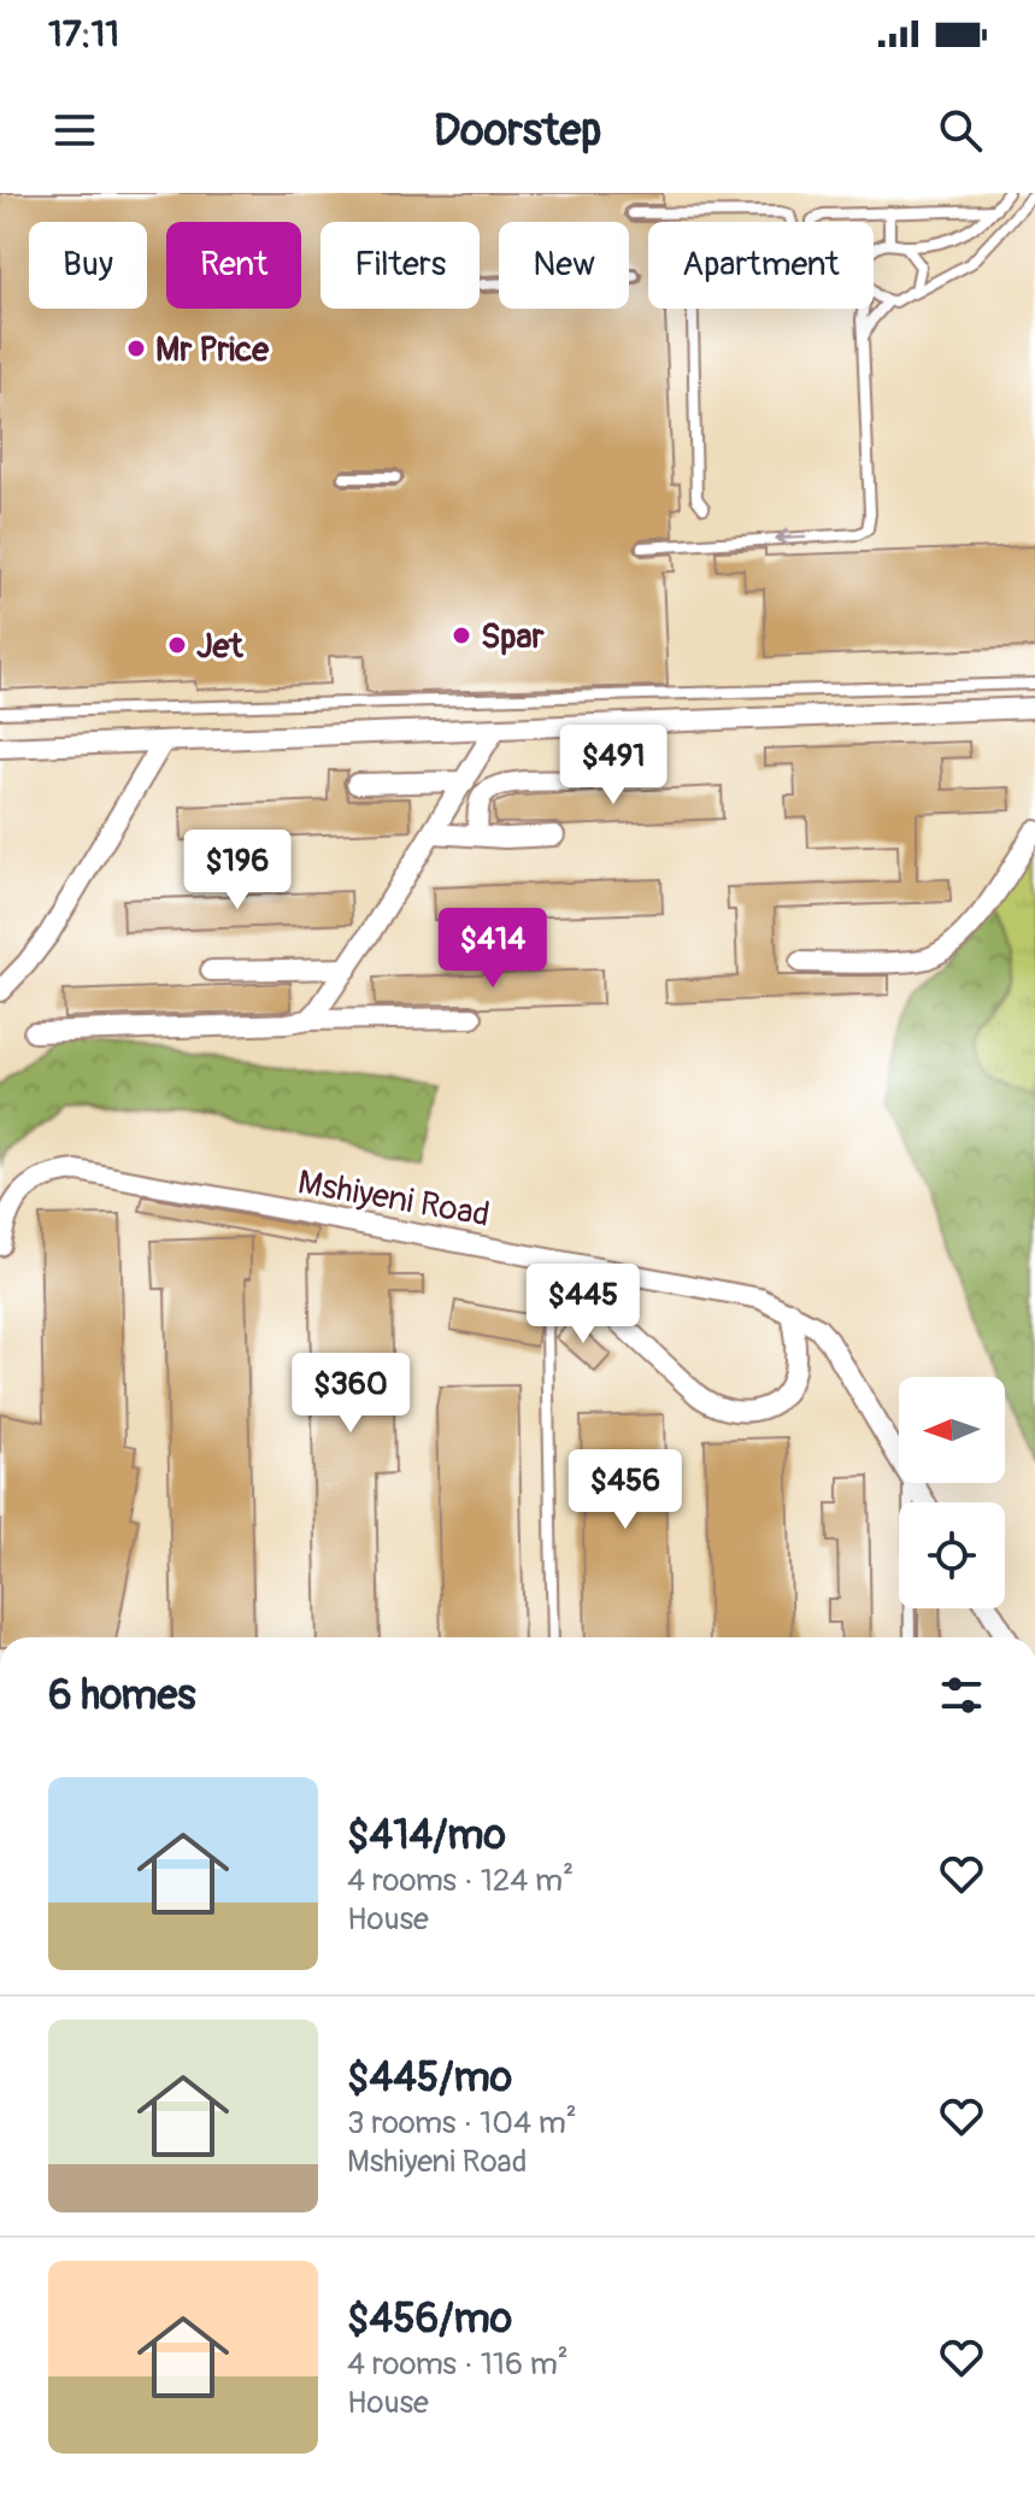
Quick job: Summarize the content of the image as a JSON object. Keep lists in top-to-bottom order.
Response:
{
  "streets": {
    "street": ["Mshiyeni Road"]
  },
  "places": ["Mr Price", "Spar", "Jet"],
  "north": "left",
  "page": {
    "status": "17:11",
    "header": "Doorstep",
    "chip": [
      "Buy",
      "Rent",
      "Filters",
      "New",
      "Apartment"
    ],
    "price": [
      "$491",
      "$196",
      "$414",
      "$445",
      "$360",
      "$456"
    ],
    "heading": "6 homes",
    "list": [
      {
        "name": "$414/mo",
        "note": "4 rooms · 124 m² · House"
      },
      {
        "name": "$445/mo",
        "note": "3 rooms · 104 m² · Mshiyeni Road"
      },
      {
        "name": "$456/mo",
        "note": "4 rooms · 116 m² · House"
      }
    ]
  }
}
